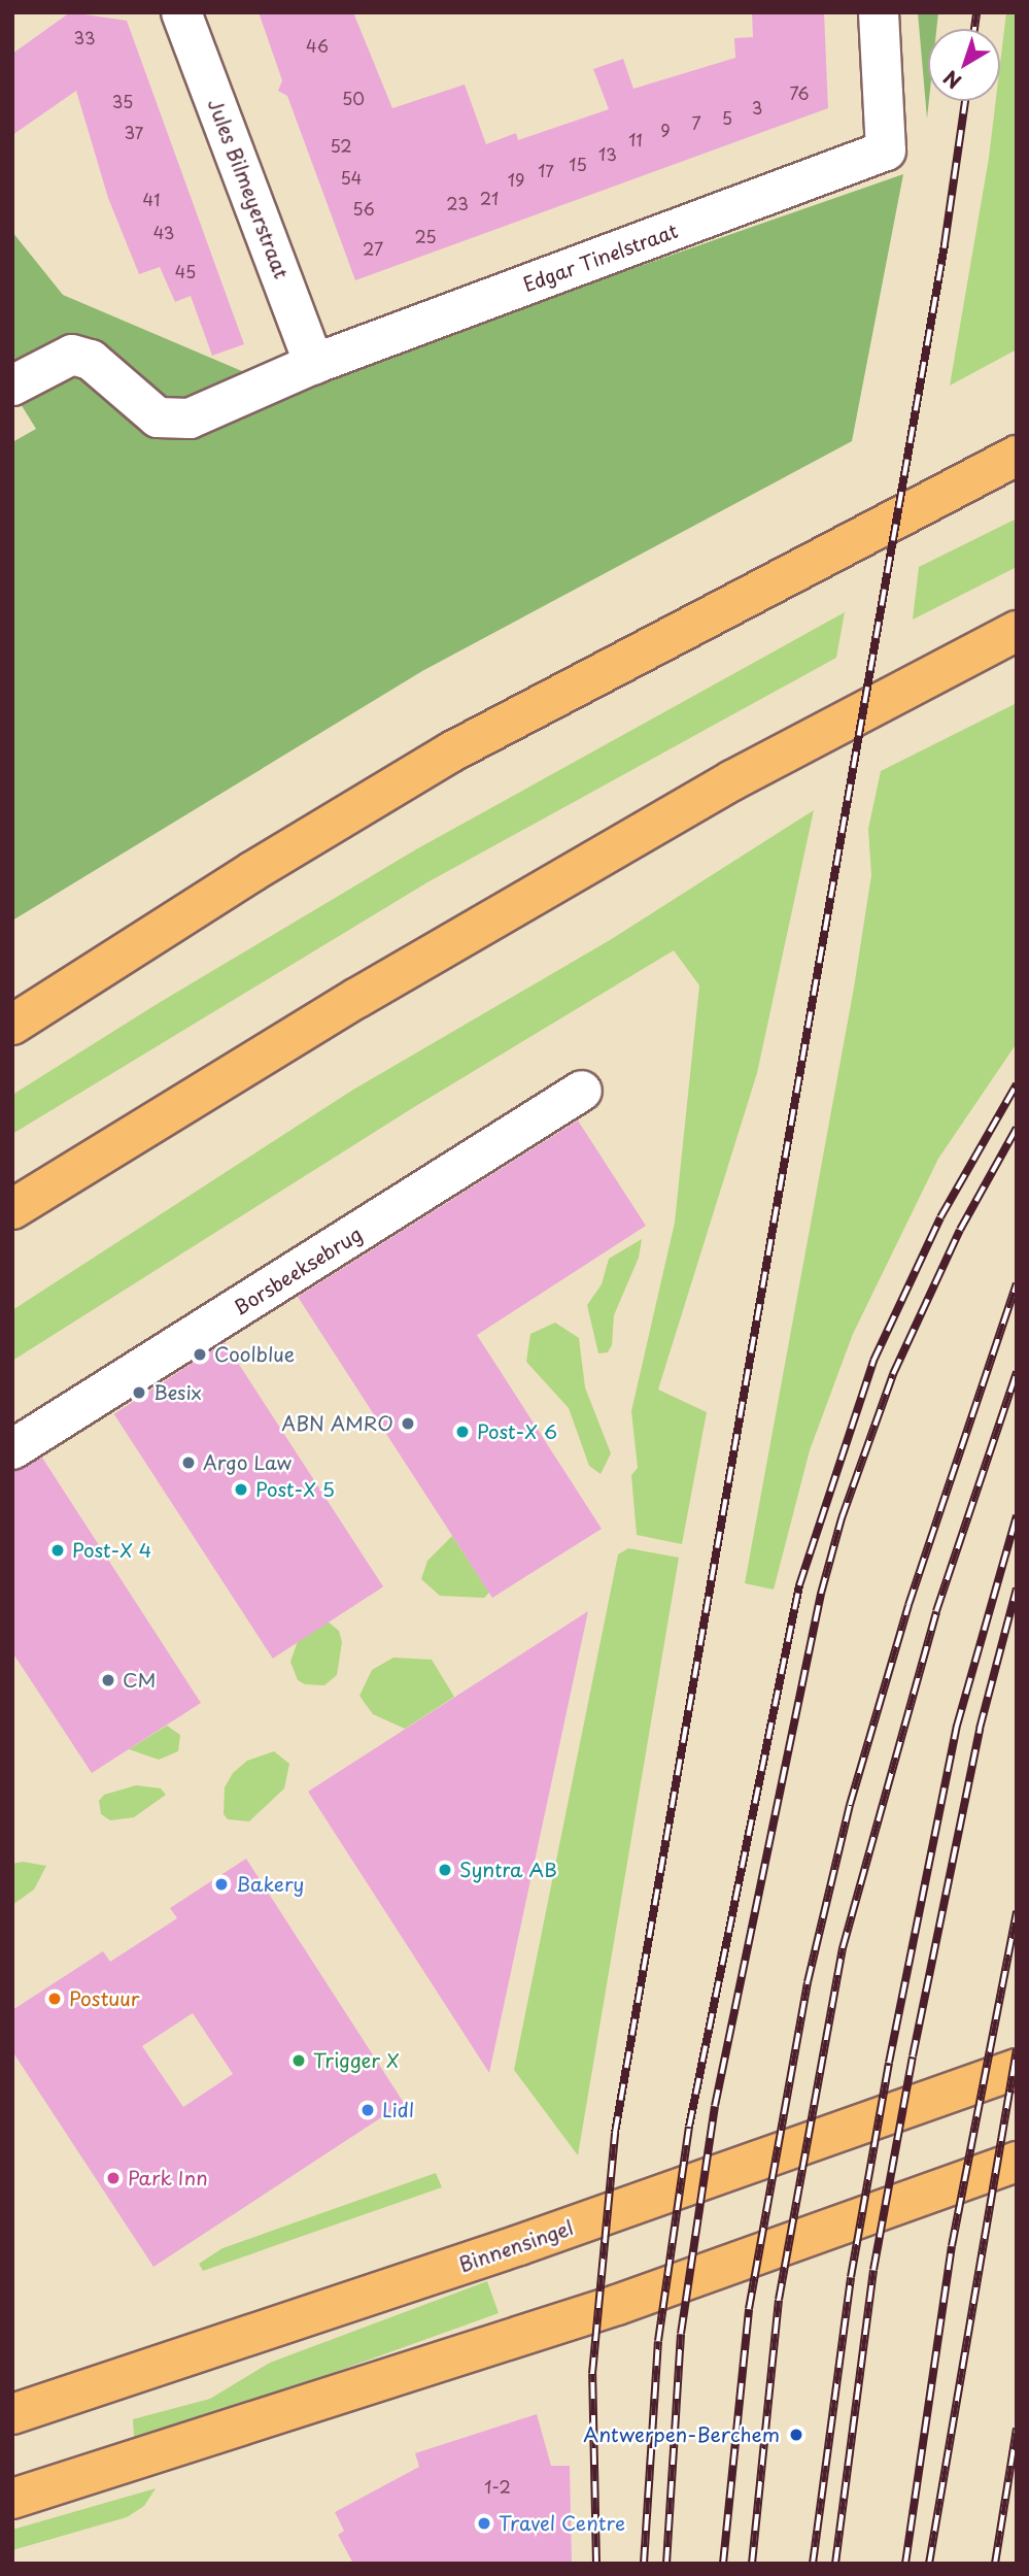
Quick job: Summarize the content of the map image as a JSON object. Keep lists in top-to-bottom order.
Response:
{
  "streets": {
    "main road": ["Binnensingel"],
    "street": ["Jules Bilmeyerstraat", "Edgar Tinelstraat", "Borsbeeksebrug"]
  },
  "crossings": [
    ["Jules Bilmeyerstraat", "Edgar Tinelstraat"]
  ],
  "places": [
    "Coolblue",
    "Besix",
    "ABN AMRO",
    "Post-X 6",
    "Argo Law",
    "Post-X 5",
    "Post-X 4",
    "CM",
    "Syntra AB",
    "Bakery",
    "Postuur",
    "Trigger X",
    "Lidl",
    "Park Inn",
    "Antwerpen-Berchem",
    "Travel Centre"
  ],
  "house_numbers": [
    "33",
    "46",
    "76",
    "50",
    "35",
    "3",
    "5",
    "7",
    "9",
    "37",
    "11",
    "52",
    "13",
    "15",
    "17",
    "54",
    "19",
    "21",
    "41",
    "23",
    "56",
    "43",
    "25",
    "27",
    "45",
    "1-2"
  ],
  "north": "bottom left"
}
